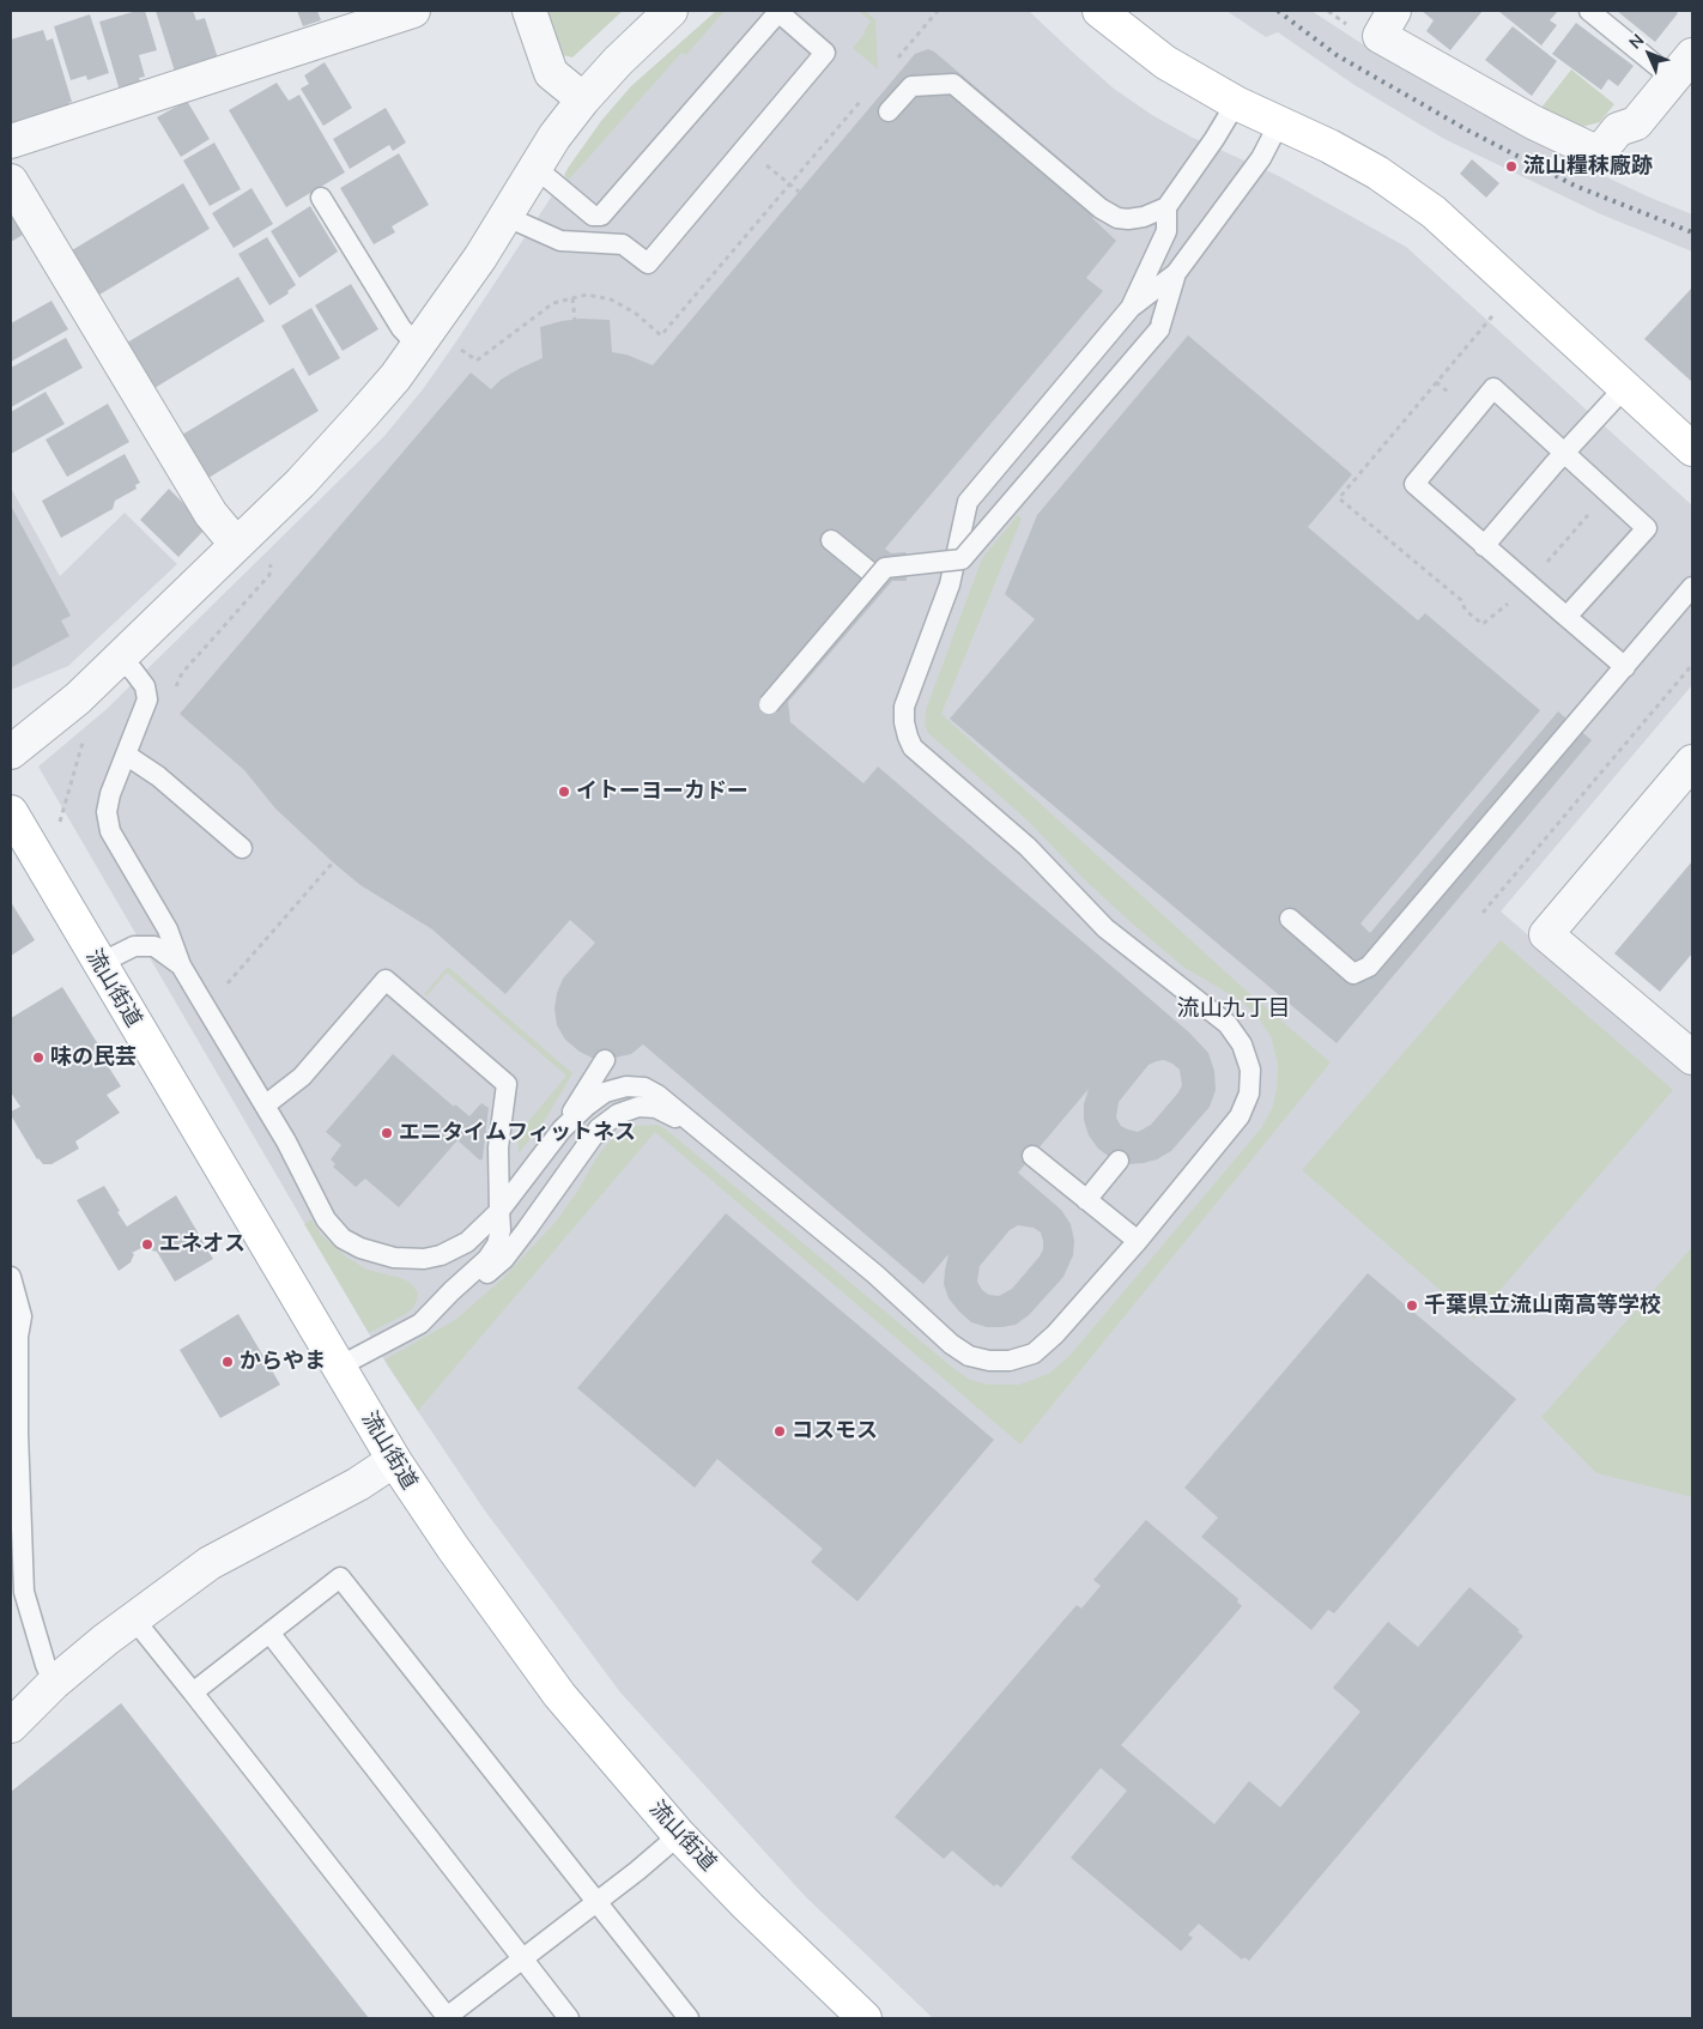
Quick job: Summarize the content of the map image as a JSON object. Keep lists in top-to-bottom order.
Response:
{
  "streets": {
    "main road": ["流山街道"]
  },
  "districts": ["流山九丁目"],
  "places": [
    "流山糧秣廠跡",
    "イトーヨーカドー",
    "味の民芸",
    "エニタイムフィットネス",
    "エネオス",
    "千葉県立流山南高等学校",
    "からやま",
    "コスモス"
  ],
  "north": "top left"
}
